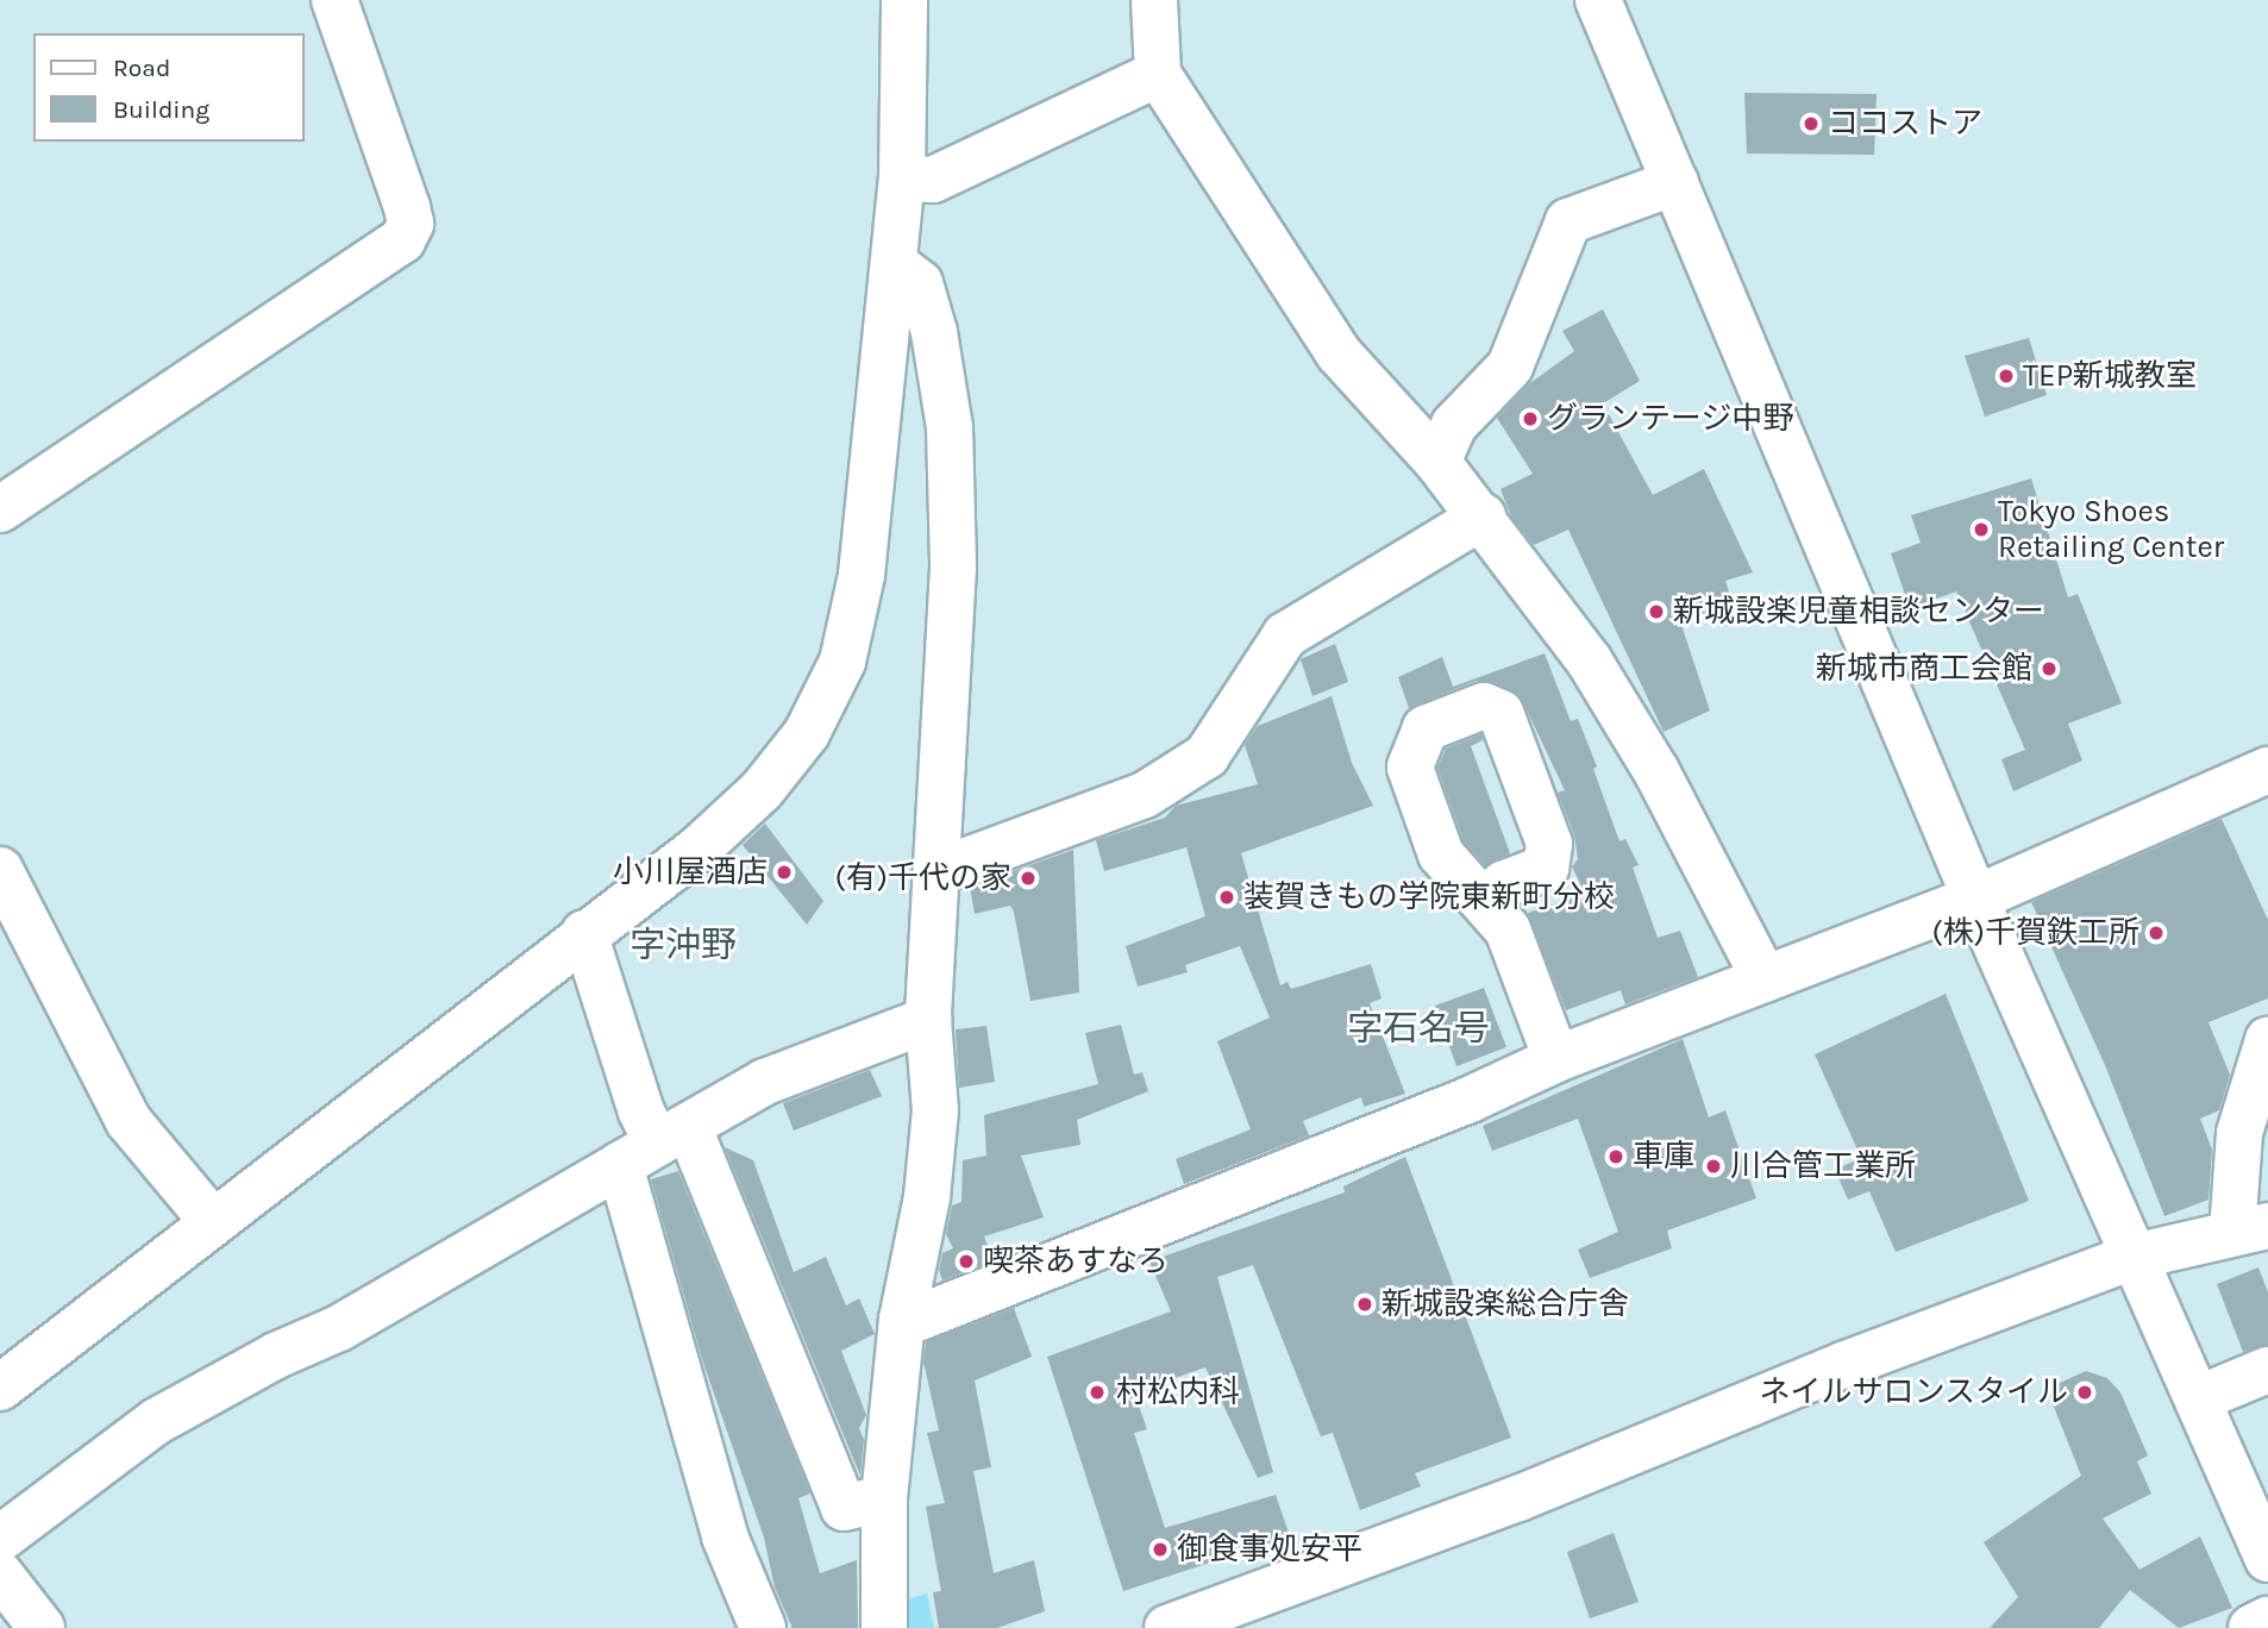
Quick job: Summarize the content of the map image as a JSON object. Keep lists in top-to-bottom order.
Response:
{
  "districts": ["字沖野", "字石名号"],
  "places": [
    "ココストア",
    "TEP新城教室",
    "グランテージ中野",
    "Tokyo Shoes Retailing Center",
    "新城設楽児童相談センター",
    "新城市商工会館",
    "小川屋酒店",
    "(有)千代の家",
    "装賀きもの学院東新町分校",
    "(株)千賀鉄工所",
    "車庫",
    "川合管工業所",
    "喫茶あすなろ",
    "新城設楽総合庁舎",
    "村松内科",
    "ネイルサロンスタイル",
    "御食事処安平"
  ],
  "legend": ["Road", "Building"]
}
